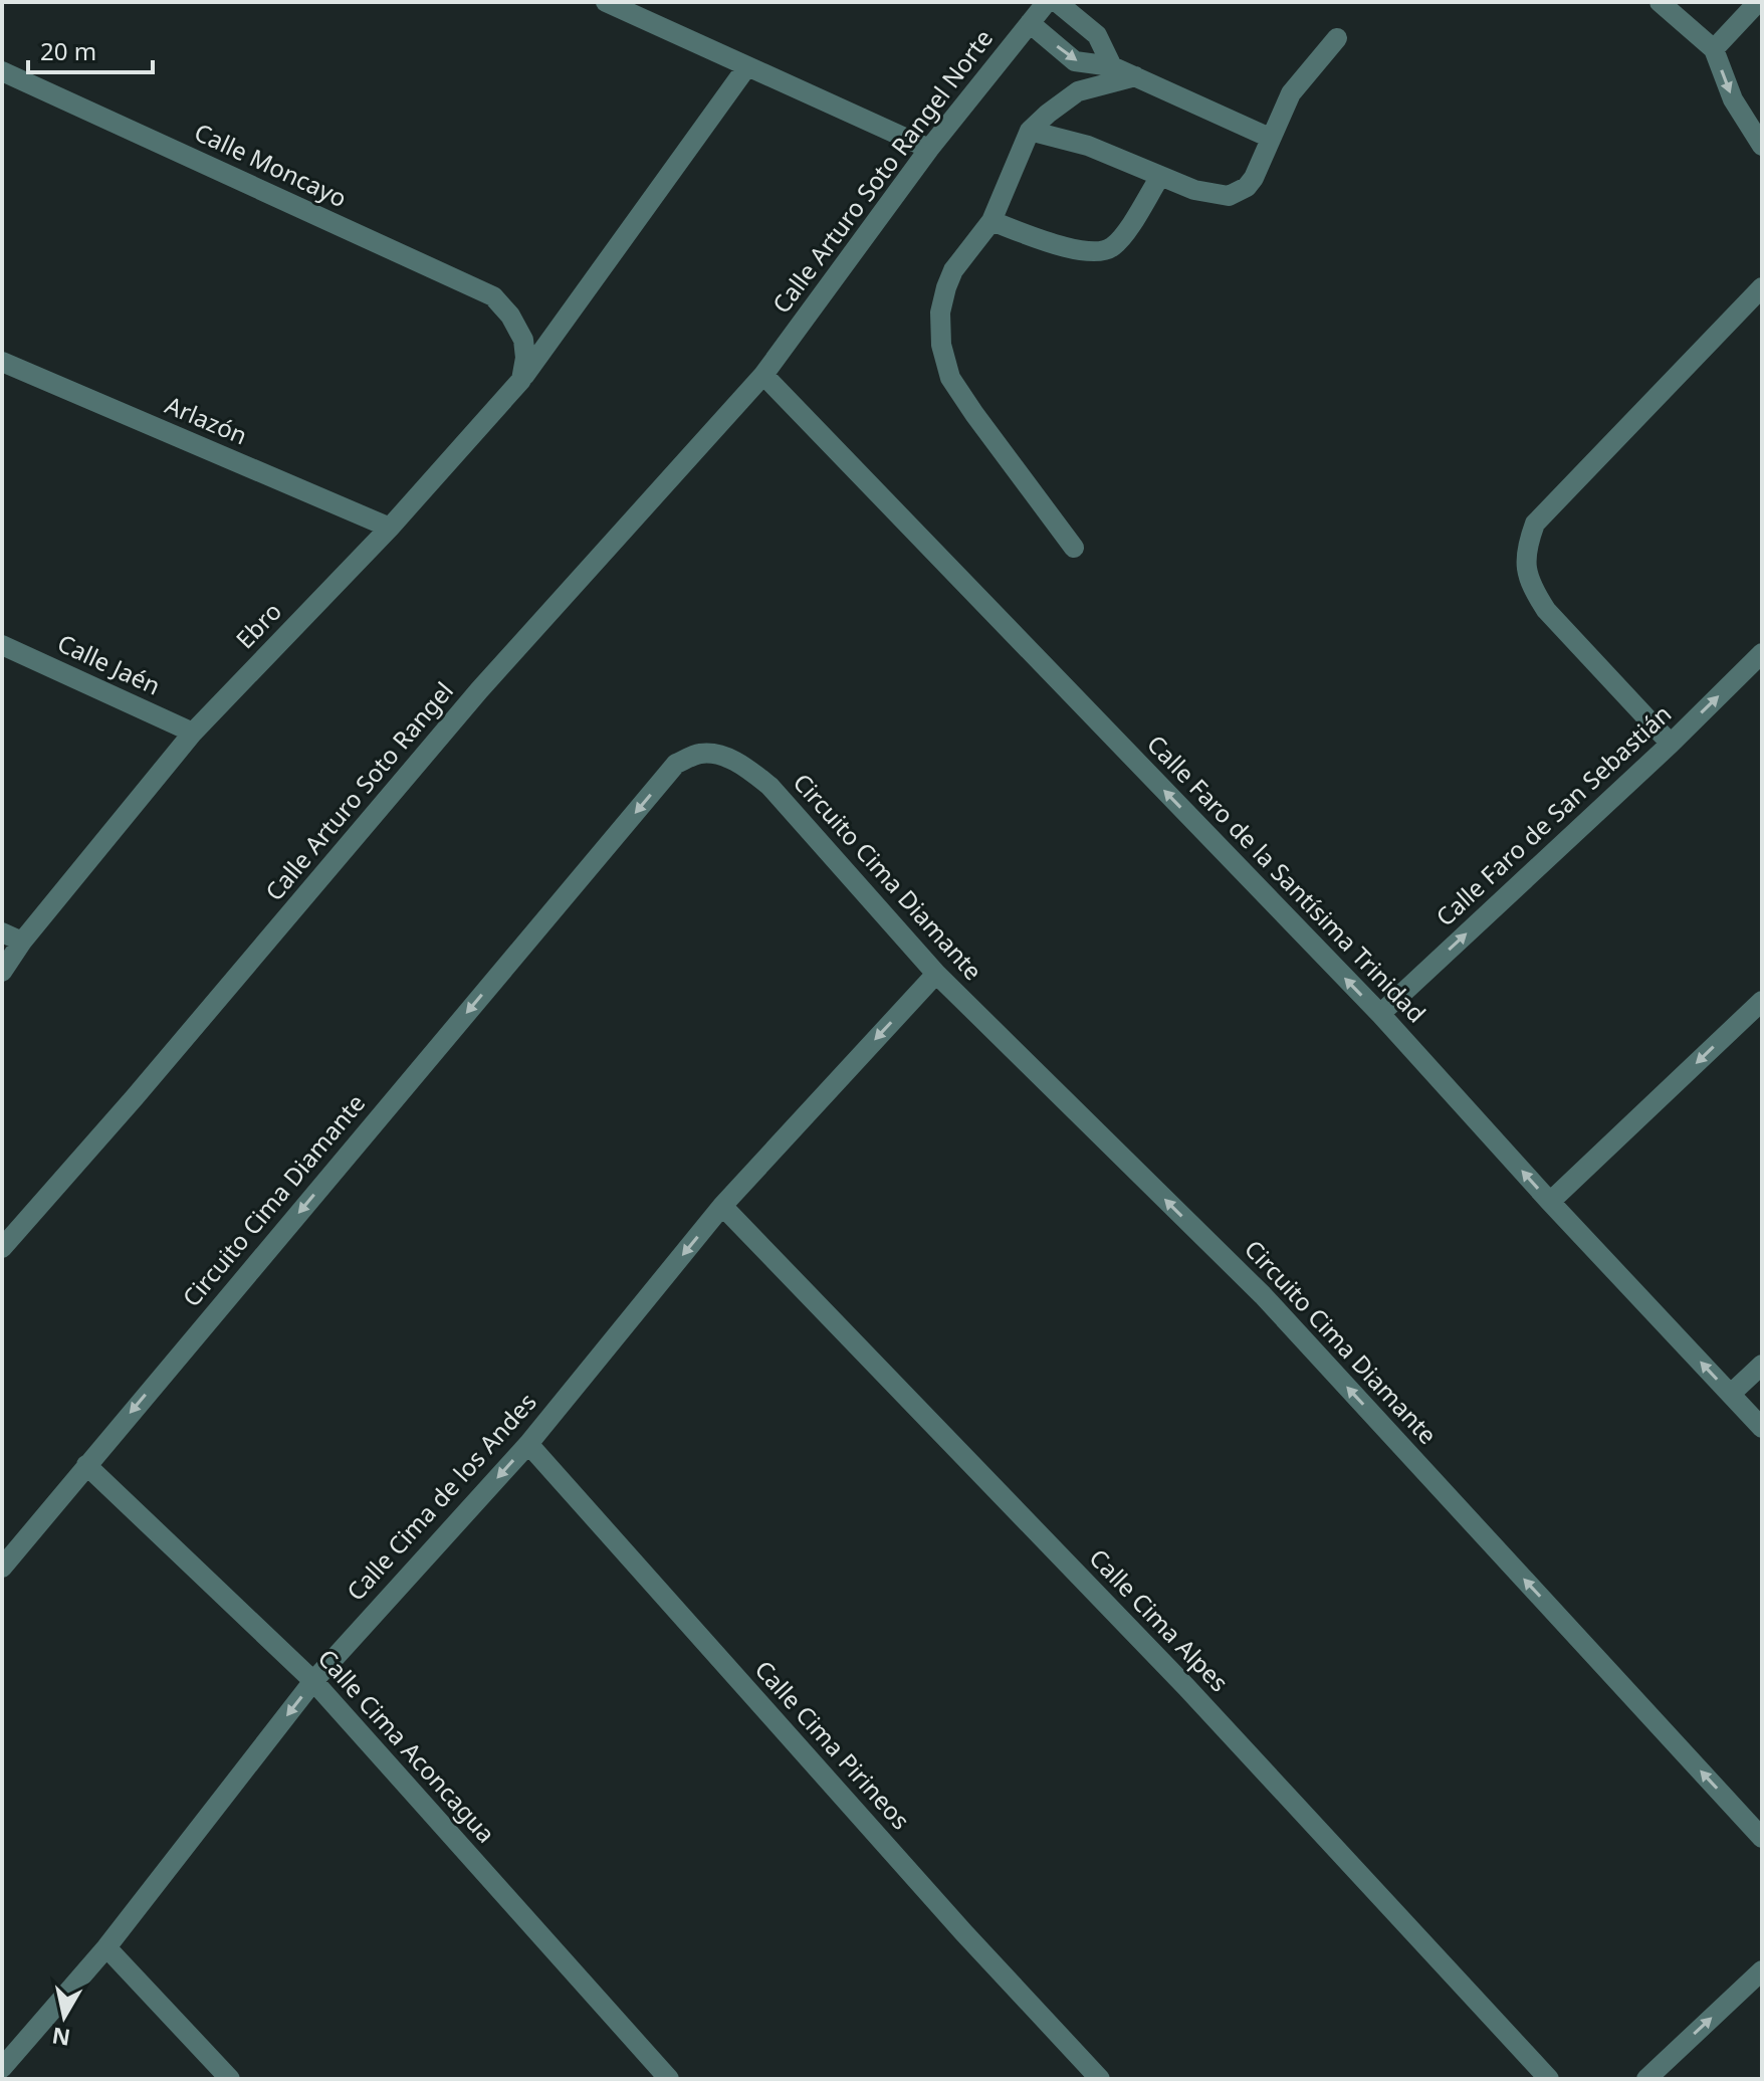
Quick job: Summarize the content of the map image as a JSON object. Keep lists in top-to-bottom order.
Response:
{
  "streets": {
    "street": [
      "Calle Moncayo",
      "Calle Arturo Soto Rangel Norte",
      "Arlazón",
      "Ebro",
      "Calle Jaén",
      "Calle Arturo Soto Rangel",
      "Calle Faro de San Sebastián",
      "Circuito Cima Diamante",
      "Calle Faro de la Santísima Trinidad",
      "Calle Cima de los Andes",
      "Calle Cima Alpes",
      "Calle Cima Pirineos",
      "Calle Cima Aconcagua"
    ]
  },
  "crossings": [
    ["Calle Moncayo", "Ebro"],
    ["Calle Arturo Soto Rangel Norte", "Calle Arturo Soto Rangel"],
    ["Calle Arturo Soto Rangel Norte", "Calle Faro de la Santísima Trinidad"],
    ["Arlazón", "Ebro"],
    ["Ebro", "Calle Jaén"],
    ["Calle Arturo Soto Rangel", "Calle Faro de la Santísima Trinidad"],
    ["Calle Faro de San Sebastián", "Calle Faro de la Santísima Trinidad"],
    ["Circuito Cima Diamante", "Calle Cima de los Andes"],
    ["Circuito Cima Diamante", "Calle Cima Aconcagua"],
    ["Calle Cima de los Andes", "Calle Cima Alpes"],
    ["Calle Cima de los Andes", "Calle Cima Pirineos"],
    ["Calle Cima de los Andes", "Calle Cima Aconcagua"]
  ],
  "one_way": ["Calle Faro de San Sebastián", "Calle Faro de la Santísima Trinidad", "Calle Cima de los Andes"],
  "scale_bar": "20 m",
  "north": "bottom"
}
